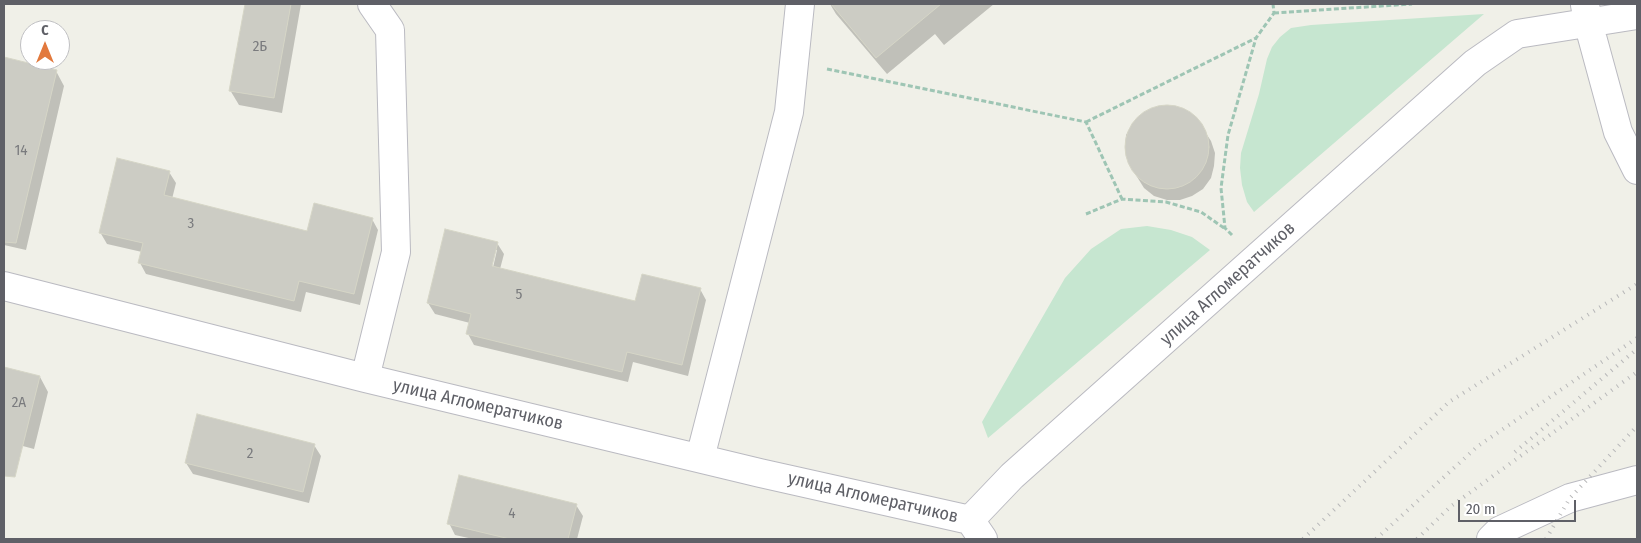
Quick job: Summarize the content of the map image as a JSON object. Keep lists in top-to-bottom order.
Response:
{
  "streets": {
    "street": ["улица Агломератчиков"]
  },
  "house_numbers": [
    "2Б",
    "14",
    "3",
    "5",
    "2А",
    "2",
    "4"
  ],
  "scale_bar": "20 m",
  "north": "top"
}
